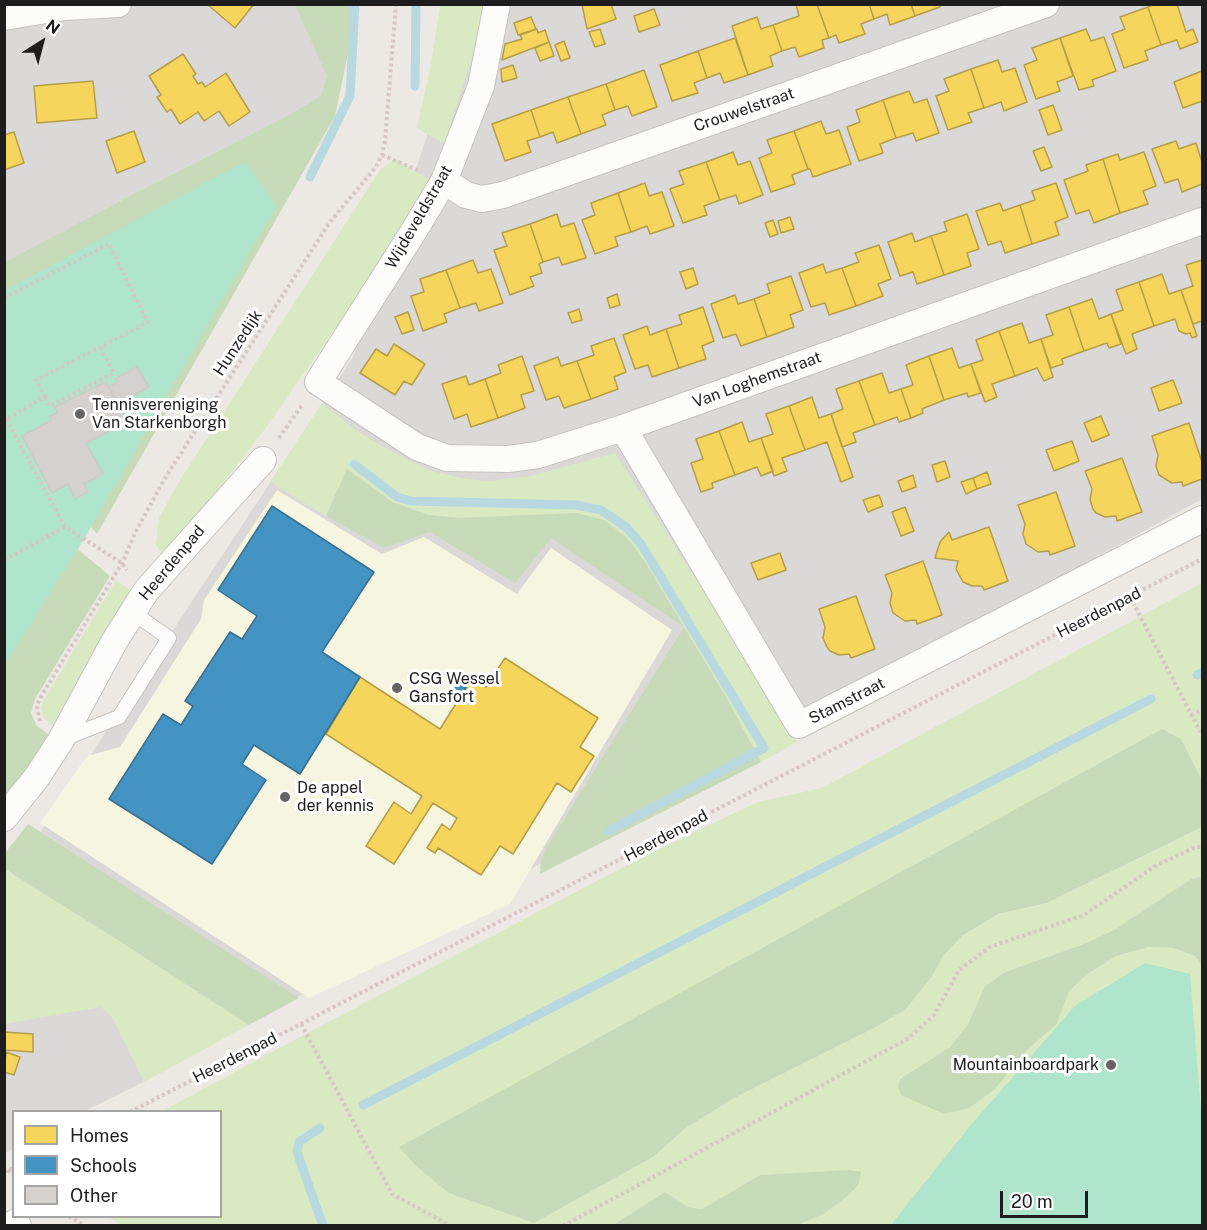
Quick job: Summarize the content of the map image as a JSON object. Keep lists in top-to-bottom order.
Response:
{
  "streets": {
    "street": [
      "Crouwelstraat",
      "Wijdeveldstraat",
      "Van Loghemstraat",
      "Heerdenpad",
      "Stamstraat"
    ],
    "path": ["Hunzedijk"]
  },
  "crossings": [
    ["Crouwelstraat", "Wijdeveldstraat"],
    ["Wijdeveldstraat", "Van Loghemstraat"],
    ["Hunzedijk", "Heerdenpad"],
    ["Van Loghemstraat", "Stamstraat"]
  ],
  "places": [
    "Tennisvereniging Van Starkenborgh",
    "CSG Wessel Gansfort",
    "De appel der kennis",
    "Mountainboardpark"
  ],
  "legend": ["Homes", "Schools", "Other"],
  "scale_bar": "20 m",
  "north": "top right"
}
